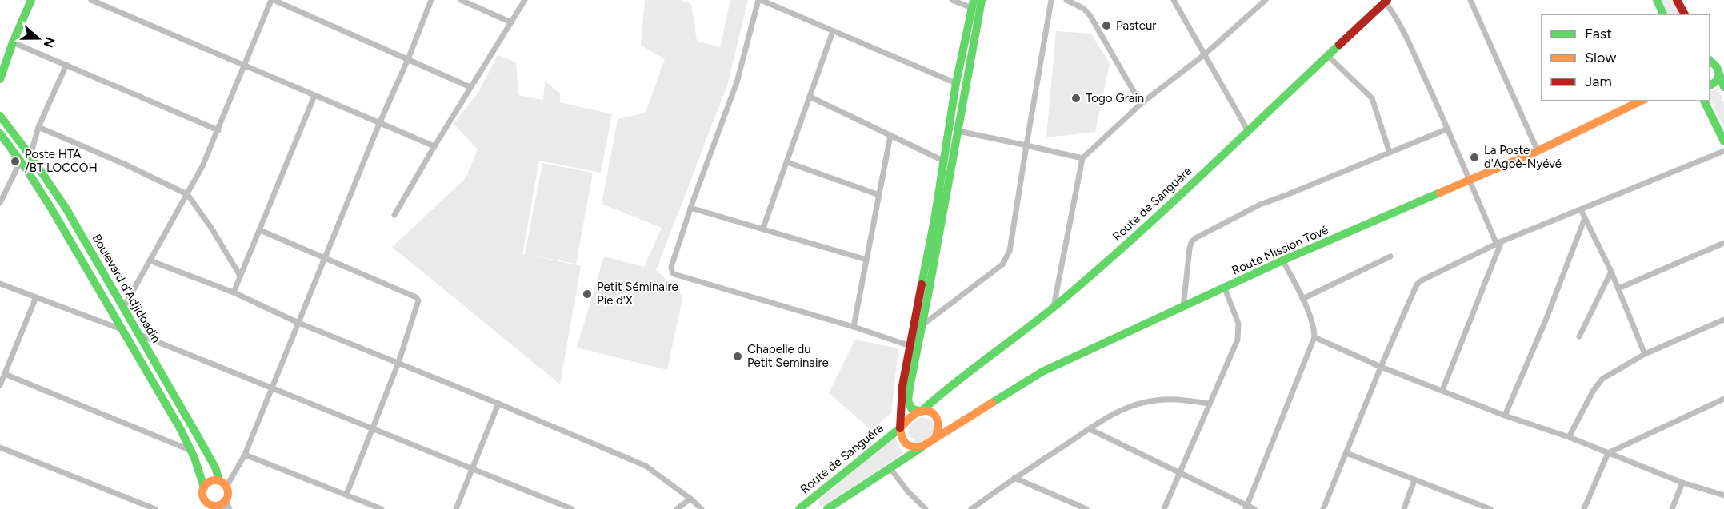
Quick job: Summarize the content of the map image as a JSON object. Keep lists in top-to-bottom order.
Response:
{
  "streets": {
    "street": ["Route de Sanguéra", "Route Mission Tové", "Boulevard d'Adjidoadin"]
  },
  "places": [
    "Pasteur",
    "Togo Grain",
    "La Poste d'Agoè-Nyévé",
    "Poste HTA /BT LOCCOH",
    "Petit Séminaire Pie d'X",
    "Chapelle du Petit Seminaire"
  ],
  "legend": ["Fast", "Slow", "Jam"],
  "north": "right"
}
